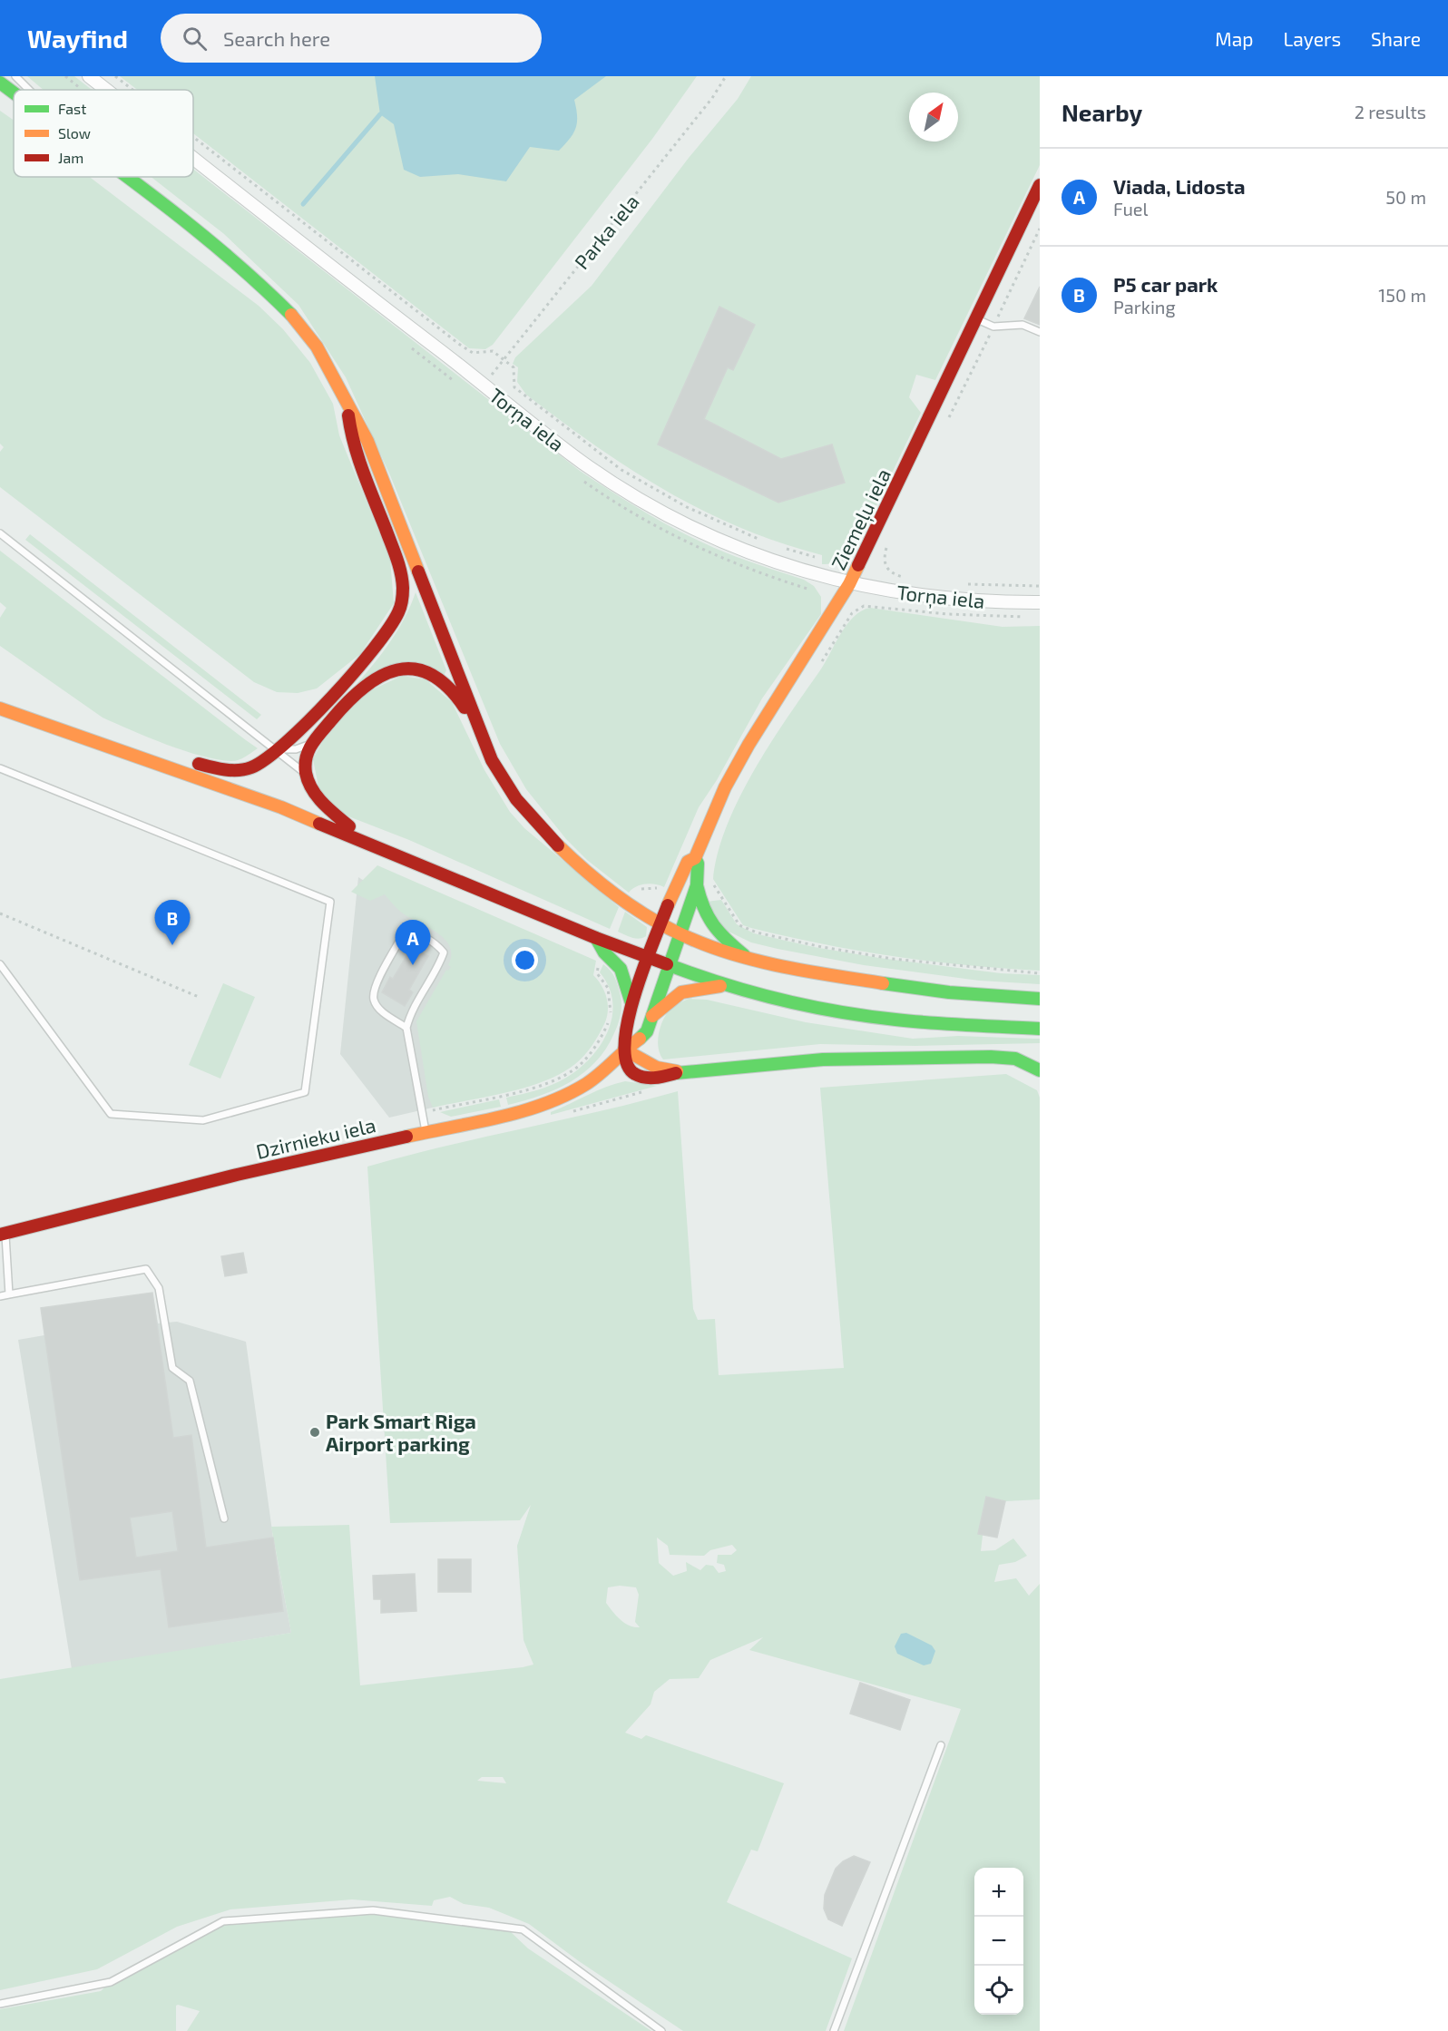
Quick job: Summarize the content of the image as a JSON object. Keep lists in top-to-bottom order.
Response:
{
  "streets": {
    "main road": ["Ziemeļu iela", "Dzirnieku iela"],
    "street": ["Torņa iela"],
    "path": ["Parka iela"]
  },
  "crossings": [
    ["Parka iela", "Torņa iela"],
    ["Torņa iela", "Ziemeļu iela"],
    ["Ziemeļu iela", "Dzirnieku iela"]
  ],
  "places": ["Park Smart Riga Airport parking"],
  "legend": ["Fast", "Slow", "Jam"],
  "north": "top right",
  "page": {
    "header": "Wayfind",
    "search": "Search here",
    "nav": ["Map", "Layers", "Share"],
    "heading": ["Nearby", "2 results"],
    "list": [
      {
        "mark": "A",
        "name": "Viada, Lidosta",
        "note": "Fuel",
        "value": "50 m"
      },
      {
        "mark": "B",
        "name": "P5 car park",
        "note": "Parking",
        "value": "150 m"
      }
    ],
    "pins": ["B", "A"],
    "map_buttons": ["+", "−"]
  }
}
